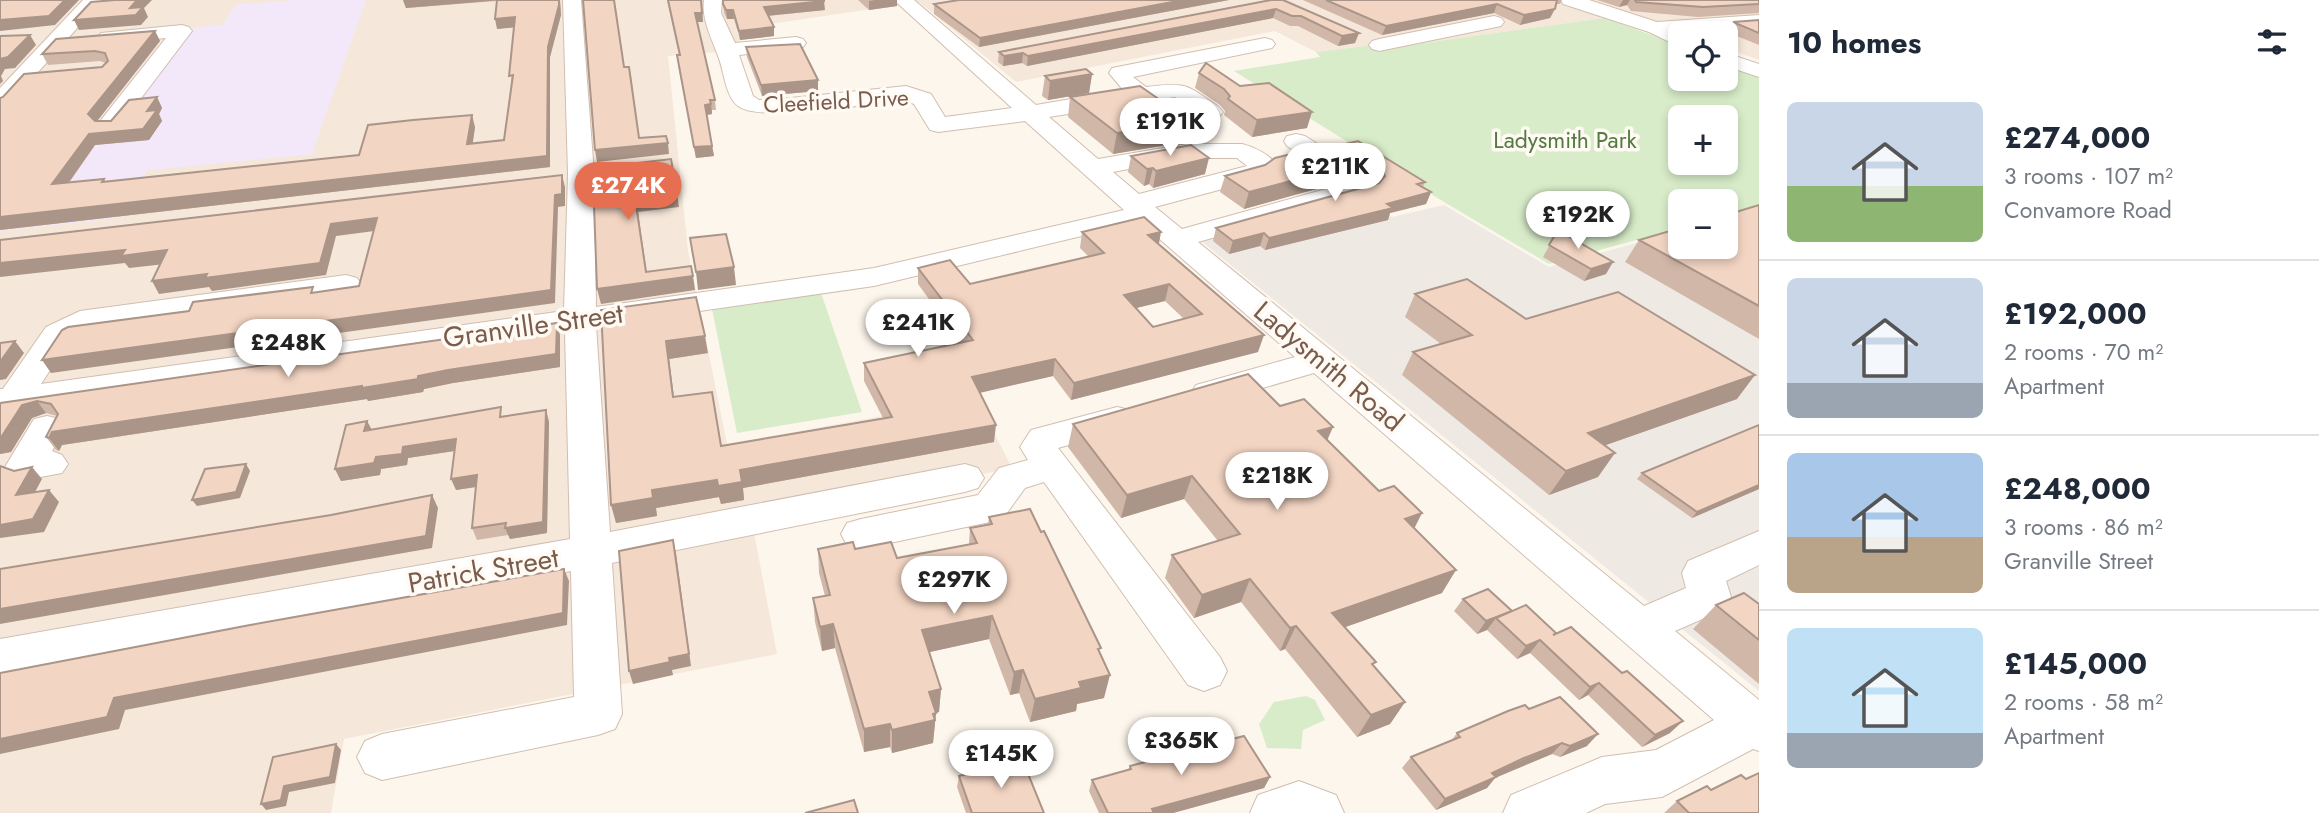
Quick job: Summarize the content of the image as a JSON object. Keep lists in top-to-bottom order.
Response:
{
  "streets": {
    "street": [
      "Cleefield Drive",
      "Granville Street",
      "Ladysmith Road",
      "Patrick Street"
    ]
  },
  "crossings": [
    ["Cleefield Drive", "Ladysmith Road"],
    ["Granville Street", "Ladysmith Road"]
  ],
  "parks": ["Ladysmith Park"],
  "page": {
    "heading": "10 homes",
    "map_buttons": ["+", "−"],
    "list": [
      {
        "name": "£274,000",
        "note": "3 rooms · 107 m² · Convamore Road"
      },
      {
        "name": "£192,000",
        "note": "2 rooms · 70 m² · Apartment"
      },
      {
        "name": "£248,000",
        "note": "3 rooms · 86 m² · Granville Street"
      },
      {
        "name": "£145,000",
        "note": "2 rooms · 58 m² · Apartment"
      }
    ],
    "price": [
      "£191K",
      "£211K",
      "£274K",
      "£192K",
      "£241K",
      "£248K",
      "£218K",
      "£297K",
      "£365K",
      "£145K"
    ]
  }
}
